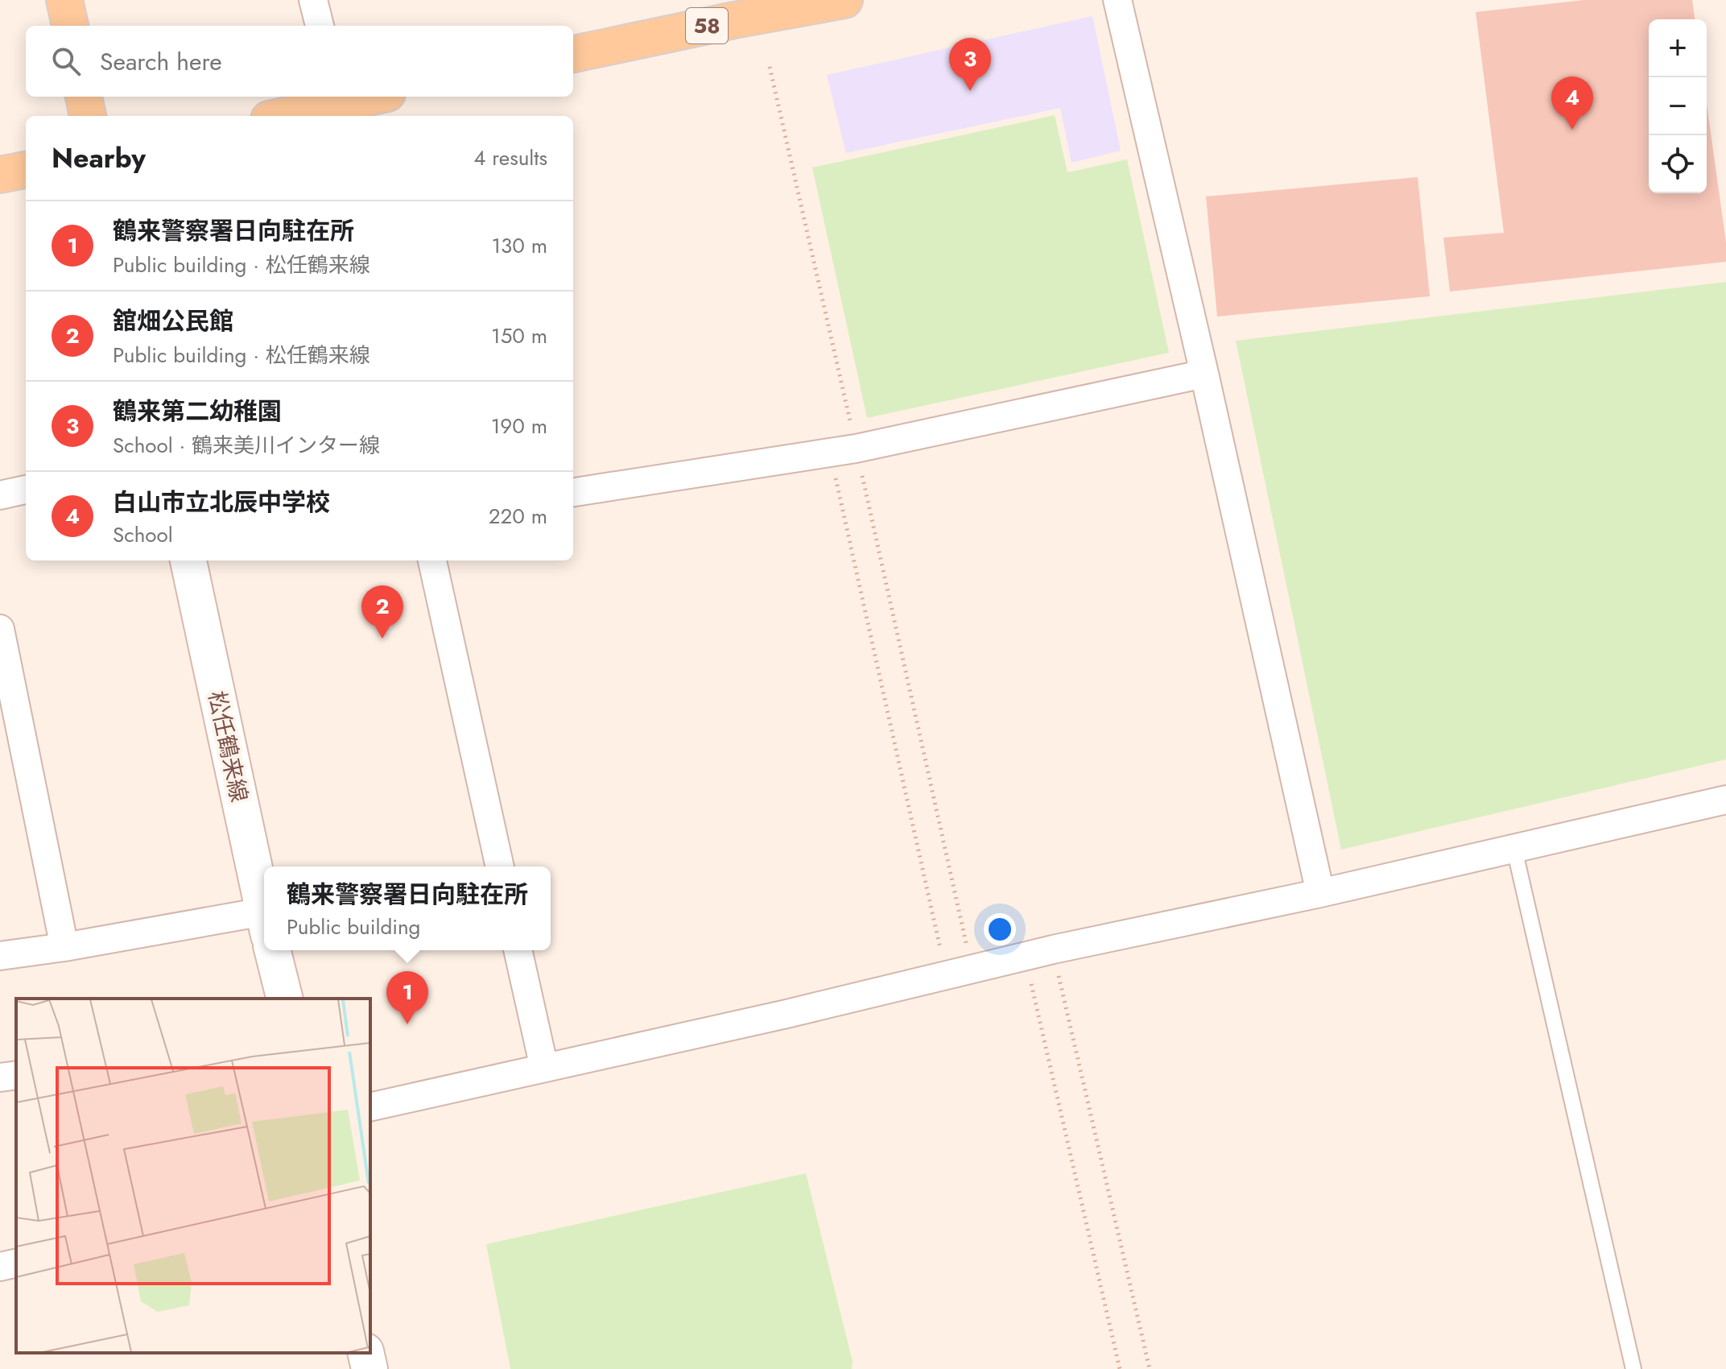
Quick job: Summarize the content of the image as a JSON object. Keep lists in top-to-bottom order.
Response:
{
  "streets": {
    "main road": ["58", "松任鶴来線"]
  },
  "page": {
    "map_buttons": ["+", "−"],
    "search": "Search here",
    "pins": [
      "3",
      "4",
      "2",
      "1"
    ],
    "heading": ["Nearby", "4 results"],
    "list": [
      {
        "mark": "1",
        "name": "鶴来警察署日向駐在所",
        "note": "Public building · 松任鶴来線",
        "value": "130 m"
      },
      {
        "mark": "2",
        "name": "舘畑公民館",
        "note": "Public building · 松任鶴来線",
        "value": "150 m"
      },
      {
        "mark": "3",
        "name": "鶴来第二幼稚園",
        "note": "School · 鶴来美川インター線",
        "value": "190 m"
      },
      {
        "mark": "4",
        "name": "白山市立北辰中学校",
        "note": "School",
        "value": "220 m"
      }
    ],
    "popup": ["鶴来警察署日向駐在所", "Public building"]
  }
}
